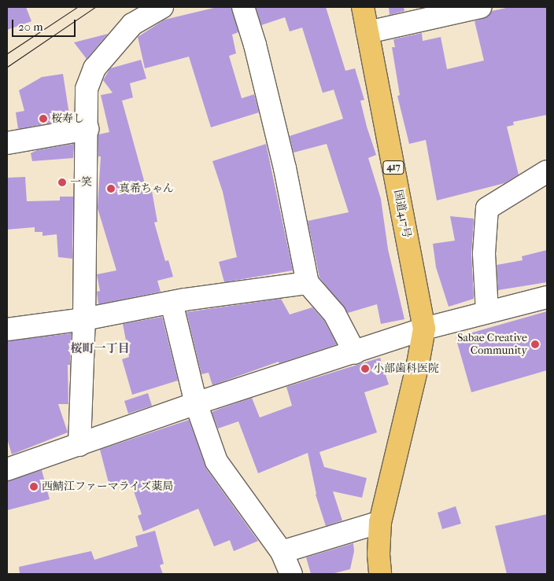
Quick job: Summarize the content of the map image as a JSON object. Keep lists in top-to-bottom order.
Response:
{
  "streets": {
    "highway": ["417", "国道417号"]
  },
  "districts": ["桜町一丁目"],
  "places": [
    "桜寿し",
    "一笑",
    "真希ちゃん",
    "Sabae Creative Community",
    "小部歯科医院",
    "西鯖江ファーマライズ薬局"
  ],
  "scale_bar": "20 m"
}
